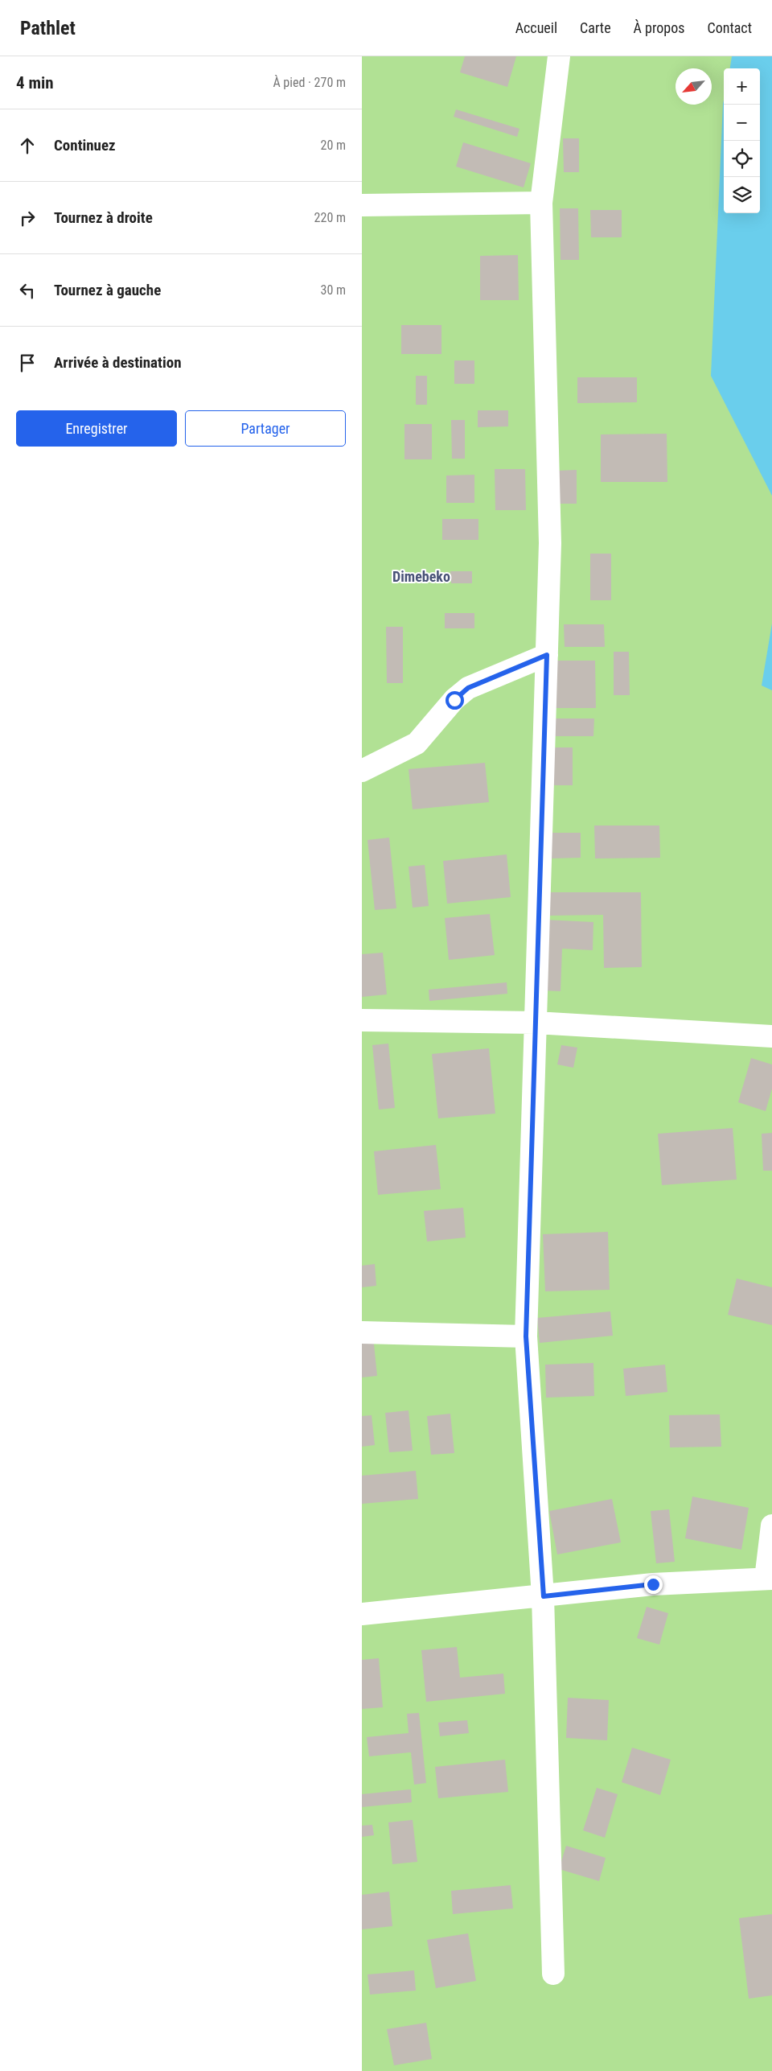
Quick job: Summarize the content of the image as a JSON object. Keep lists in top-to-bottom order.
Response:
{
  "districts": ["Dimebeko"],
  "north": "bottom left",
  "page": {
    "header": "Pathlet",
    "nav": [
      "Accueil",
      "Carte",
      "À propos",
      "Contact"
    ],
    "heading": ["4 min", "À pied · 270 m"],
    "map_buttons": ["+", "−"],
    "list": [
      ["Continuez", "20 m"],
      ["Tournez à droite", "220 m"],
      ["Tournez à gauche", "30 m"],
      "Arrivée à destination"
    ],
    "buttons": ["Enregistrer", "Partager"]
  }
}
